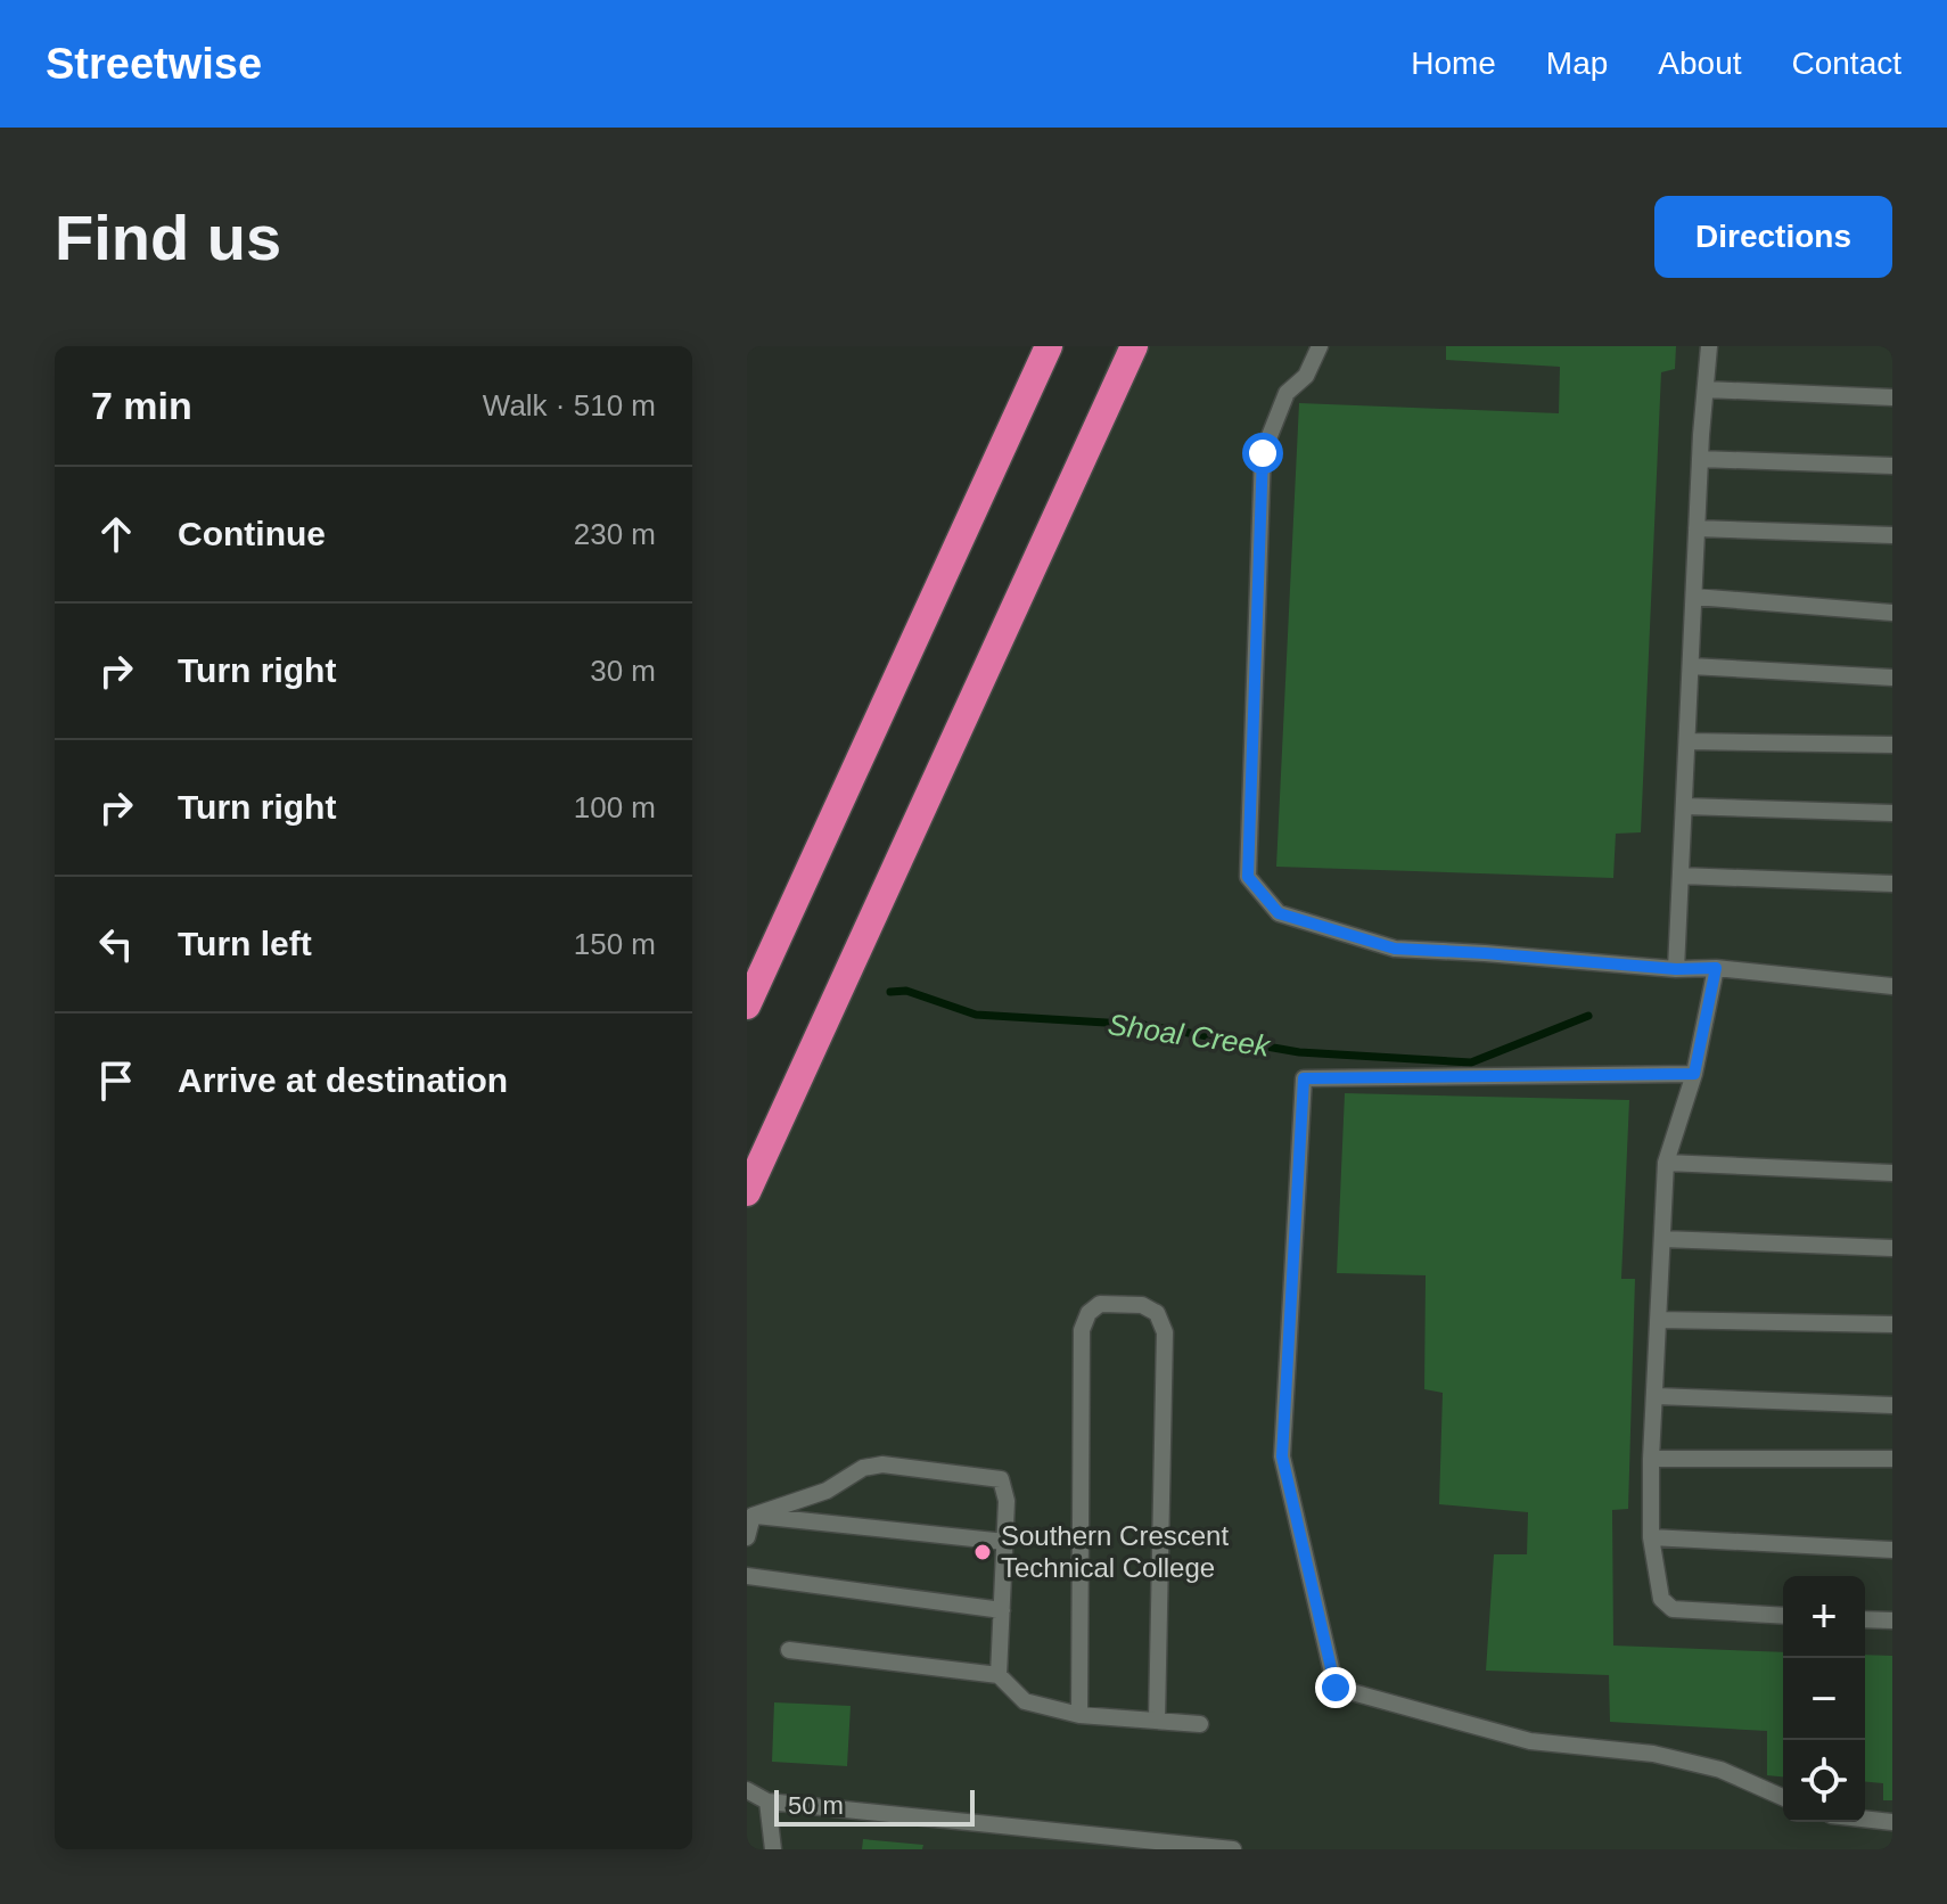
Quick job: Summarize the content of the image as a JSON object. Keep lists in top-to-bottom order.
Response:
{
  "water": ["Shoal Creek"],
  "places": ["Southern Crescent Technical College"],
  "scale_bar": "50 m",
  "page": {
    "header": "Streetwise",
    "nav": [
      "Home",
      "Map",
      "About",
      "Contact"
    ],
    "buttons": "Directions",
    "title": "Find us",
    "heading": ["7 min", "Walk · 510 m"],
    "list": [
      ["Continue", "230 m"],
      ["Turn right", "30 m"],
      ["Turn right", "100 m"],
      ["Turn left", "150 m"],
      "Arrive at destination"
    ],
    "map_buttons": ["+", "−"],
    "scale": "50 m"
  }
}
